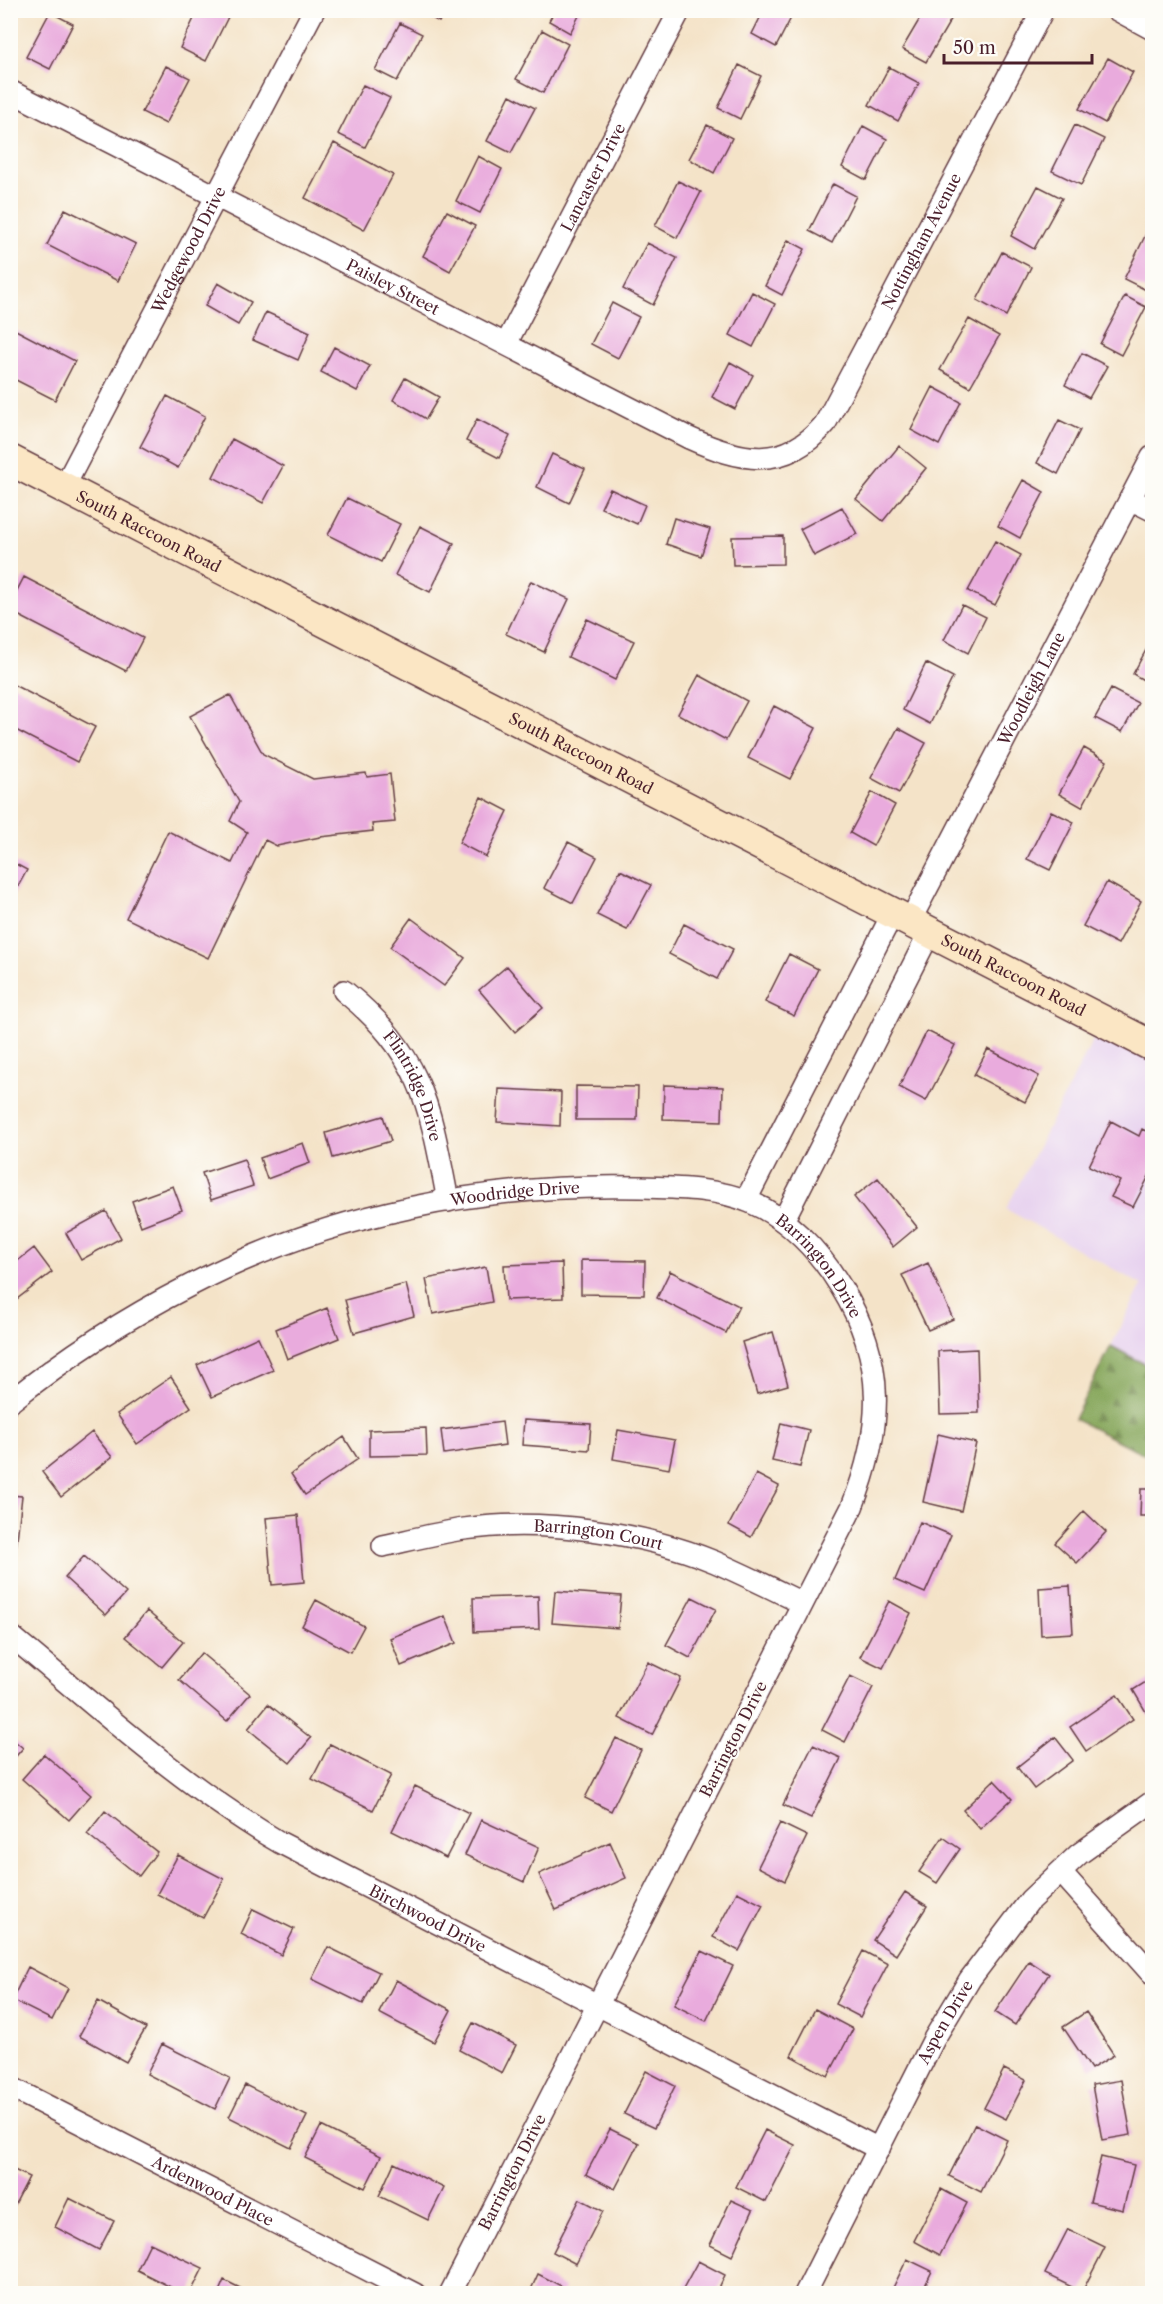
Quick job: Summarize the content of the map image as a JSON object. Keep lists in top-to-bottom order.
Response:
{
  "streets": {
    "street": [
      "Lancaster Drive",
      "Nottingham Avenue",
      "Wedgewood Drive",
      "Paisley Street",
      "South Raccoon Road",
      "Woodleigh Lane",
      "Flintridge Drive",
      "Woodridge Drive",
      "Barrington Drive",
      "Barrington Court",
      "Birchwood Drive",
      "Aspen Drive",
      "Ardenwood Place"
    ]
  },
  "crossings": [
    ["Lancaster Drive", "Paisley Street"],
    ["Nottingham Avenue", "Paisley Street"],
    ["Wedgewood Drive", "Paisley Street"],
    ["Wedgewood Drive", "South Raccoon Road"],
    ["South Raccoon Road", "Woodleigh Lane"],
    ["Flintridge Drive", "Woodridge Drive"],
    ["Woodridge Drive", "Barrington Drive"],
    ["Barrington Drive", "Barrington Court"],
    ["Barrington Drive", "Birchwood Drive"],
    ["Birchwood Drive", "Aspen Drive"]
  ],
  "scale_bar": "50 m"
}
